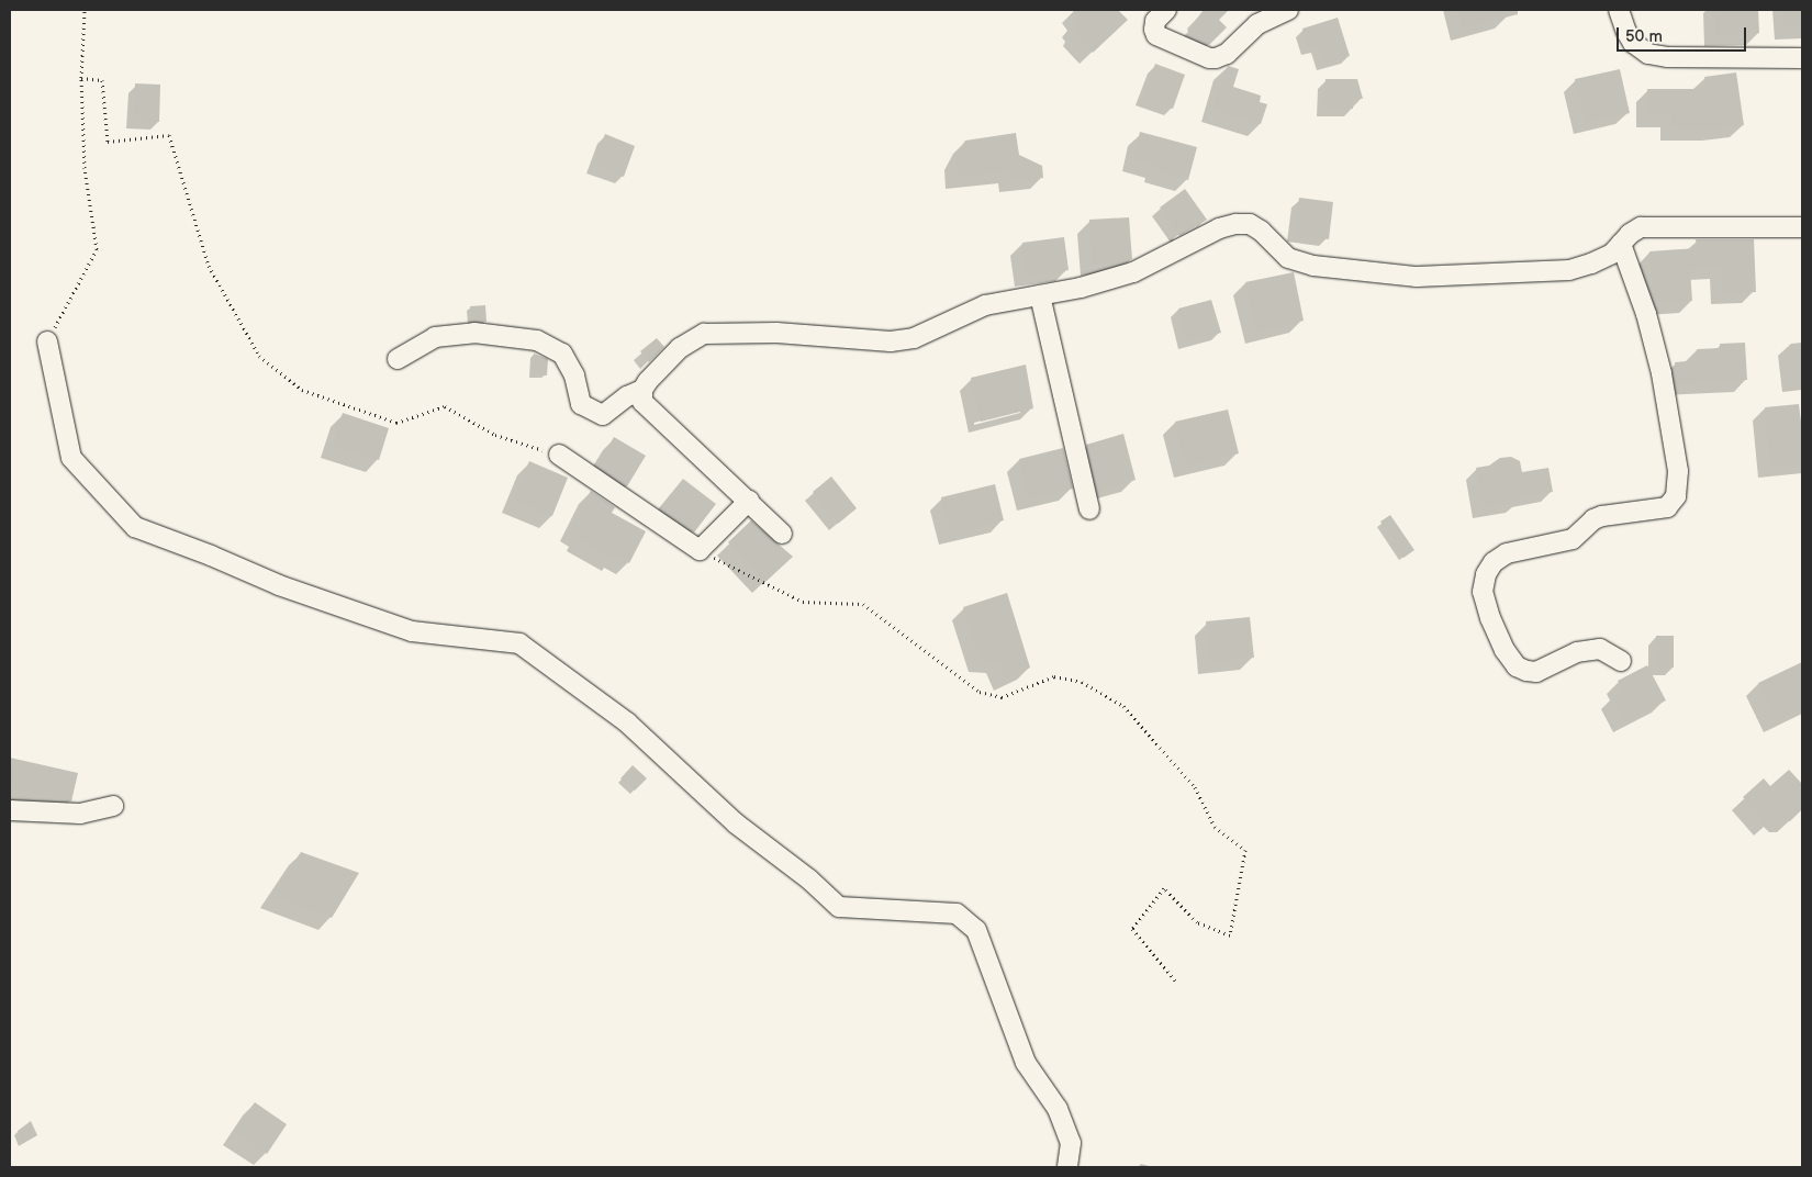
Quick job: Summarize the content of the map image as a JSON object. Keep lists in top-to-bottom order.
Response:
{
  "scale_bar": "50 m"
}
